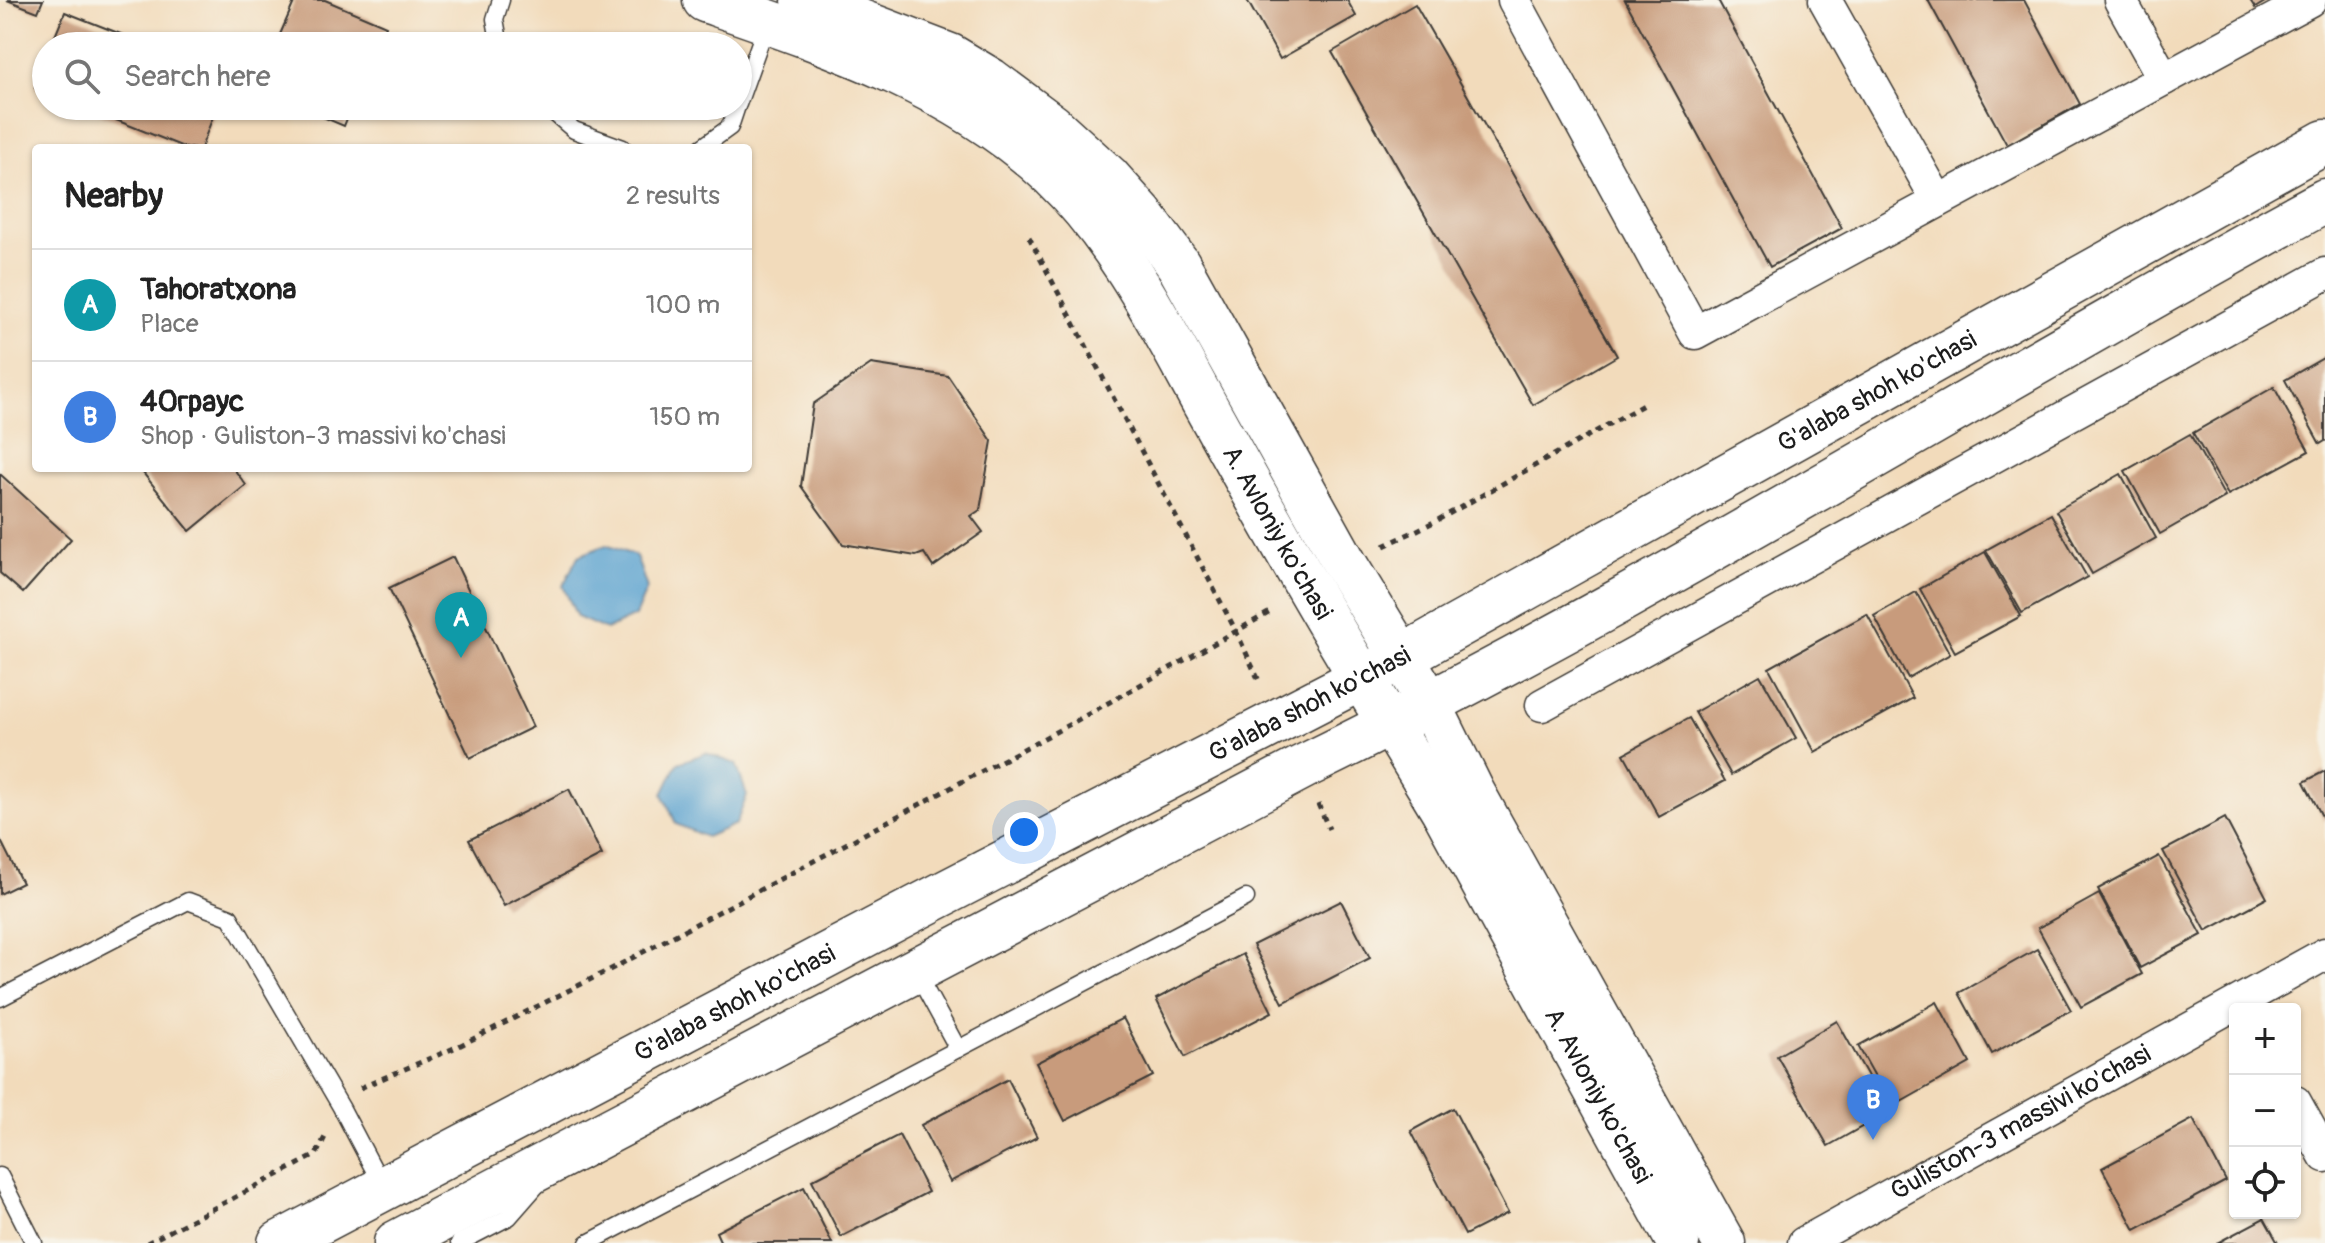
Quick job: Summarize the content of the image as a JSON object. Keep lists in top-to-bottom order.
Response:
{
  "streets": {
    "main road": ["G'alaba shoh ko'chasi", "A. Avloniy ko'chasi"],
    "street": ["Guliston-3 massivi ko'chasi"]
  },
  "crossings": [
    ["G'alaba shoh ko'chasi", "A. Avloniy ko'chasi"]
  ],
  "page": {
    "search": "Search here",
    "heading": ["Nearby", "2 results"],
    "list": [
      {
        "mark": "A",
        "name": "Tahoratxona",
        "note": "Place",
        "value": "100 m"
      },
      {
        "mark": "B",
        "name": "40граус",
        "note": "Shop · Guliston-3 massivi ko'chasi",
        "value": "150 m"
      }
    ],
    "pins": ["A", "B"],
    "map_buttons": ["+", "−"]
  }
}
